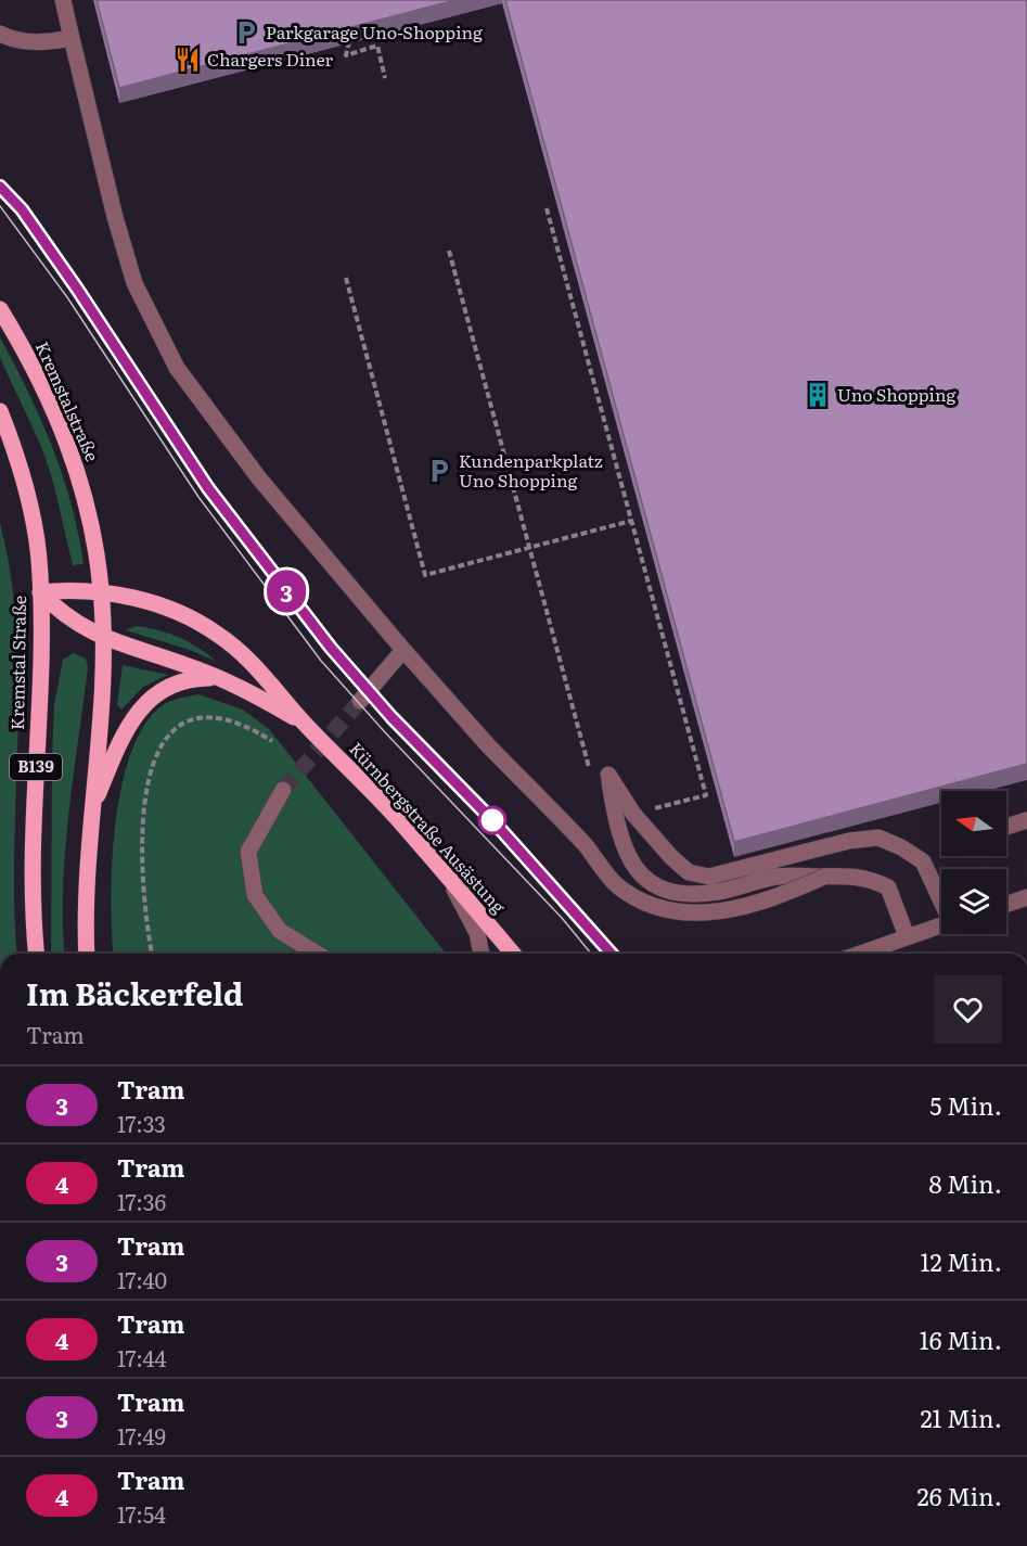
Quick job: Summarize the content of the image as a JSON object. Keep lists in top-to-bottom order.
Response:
{
  "streets": {
    "main road": [
      "Kremstalstraße",
      "Kremstal Straße",
      "B139",
      "Kürnbergstraße Ausästung"
    ]
  },
  "places": {
    "parking": ["Parkgarage Uno-Shopping", "Kundenparkplatz Uno Shopping"],
    "restaurant": ["Chargers Diner"],
    "building": ["Uno Shopping"]
  },
  "lines": ["tram line 3"],
  "north": "left",
  "page": {
    "on_map": "3",
    "heading": ["Im Bäckerfeld", "Tram"],
    "list": [
      {
        "mark": "3",
        "name": "Tram",
        "note": "17:33",
        "value": "5 Min."
      },
      {
        "mark": "4",
        "name": "Tram",
        "note": "17:36",
        "value": "8 Min."
      },
      {
        "mark": "3",
        "name": "Tram",
        "note": "17:40",
        "value": "12 Min."
      },
      {
        "mark": "4",
        "name": "Tram",
        "note": "17:44",
        "value": "16 Min."
      },
      {
        "mark": "3",
        "name": "Tram",
        "note": "17:49",
        "value": "21 Min."
      },
      {
        "mark": "4",
        "name": "Tram",
        "note": "17:54",
        "value": "26 Min."
      }
    ]
  }
}
